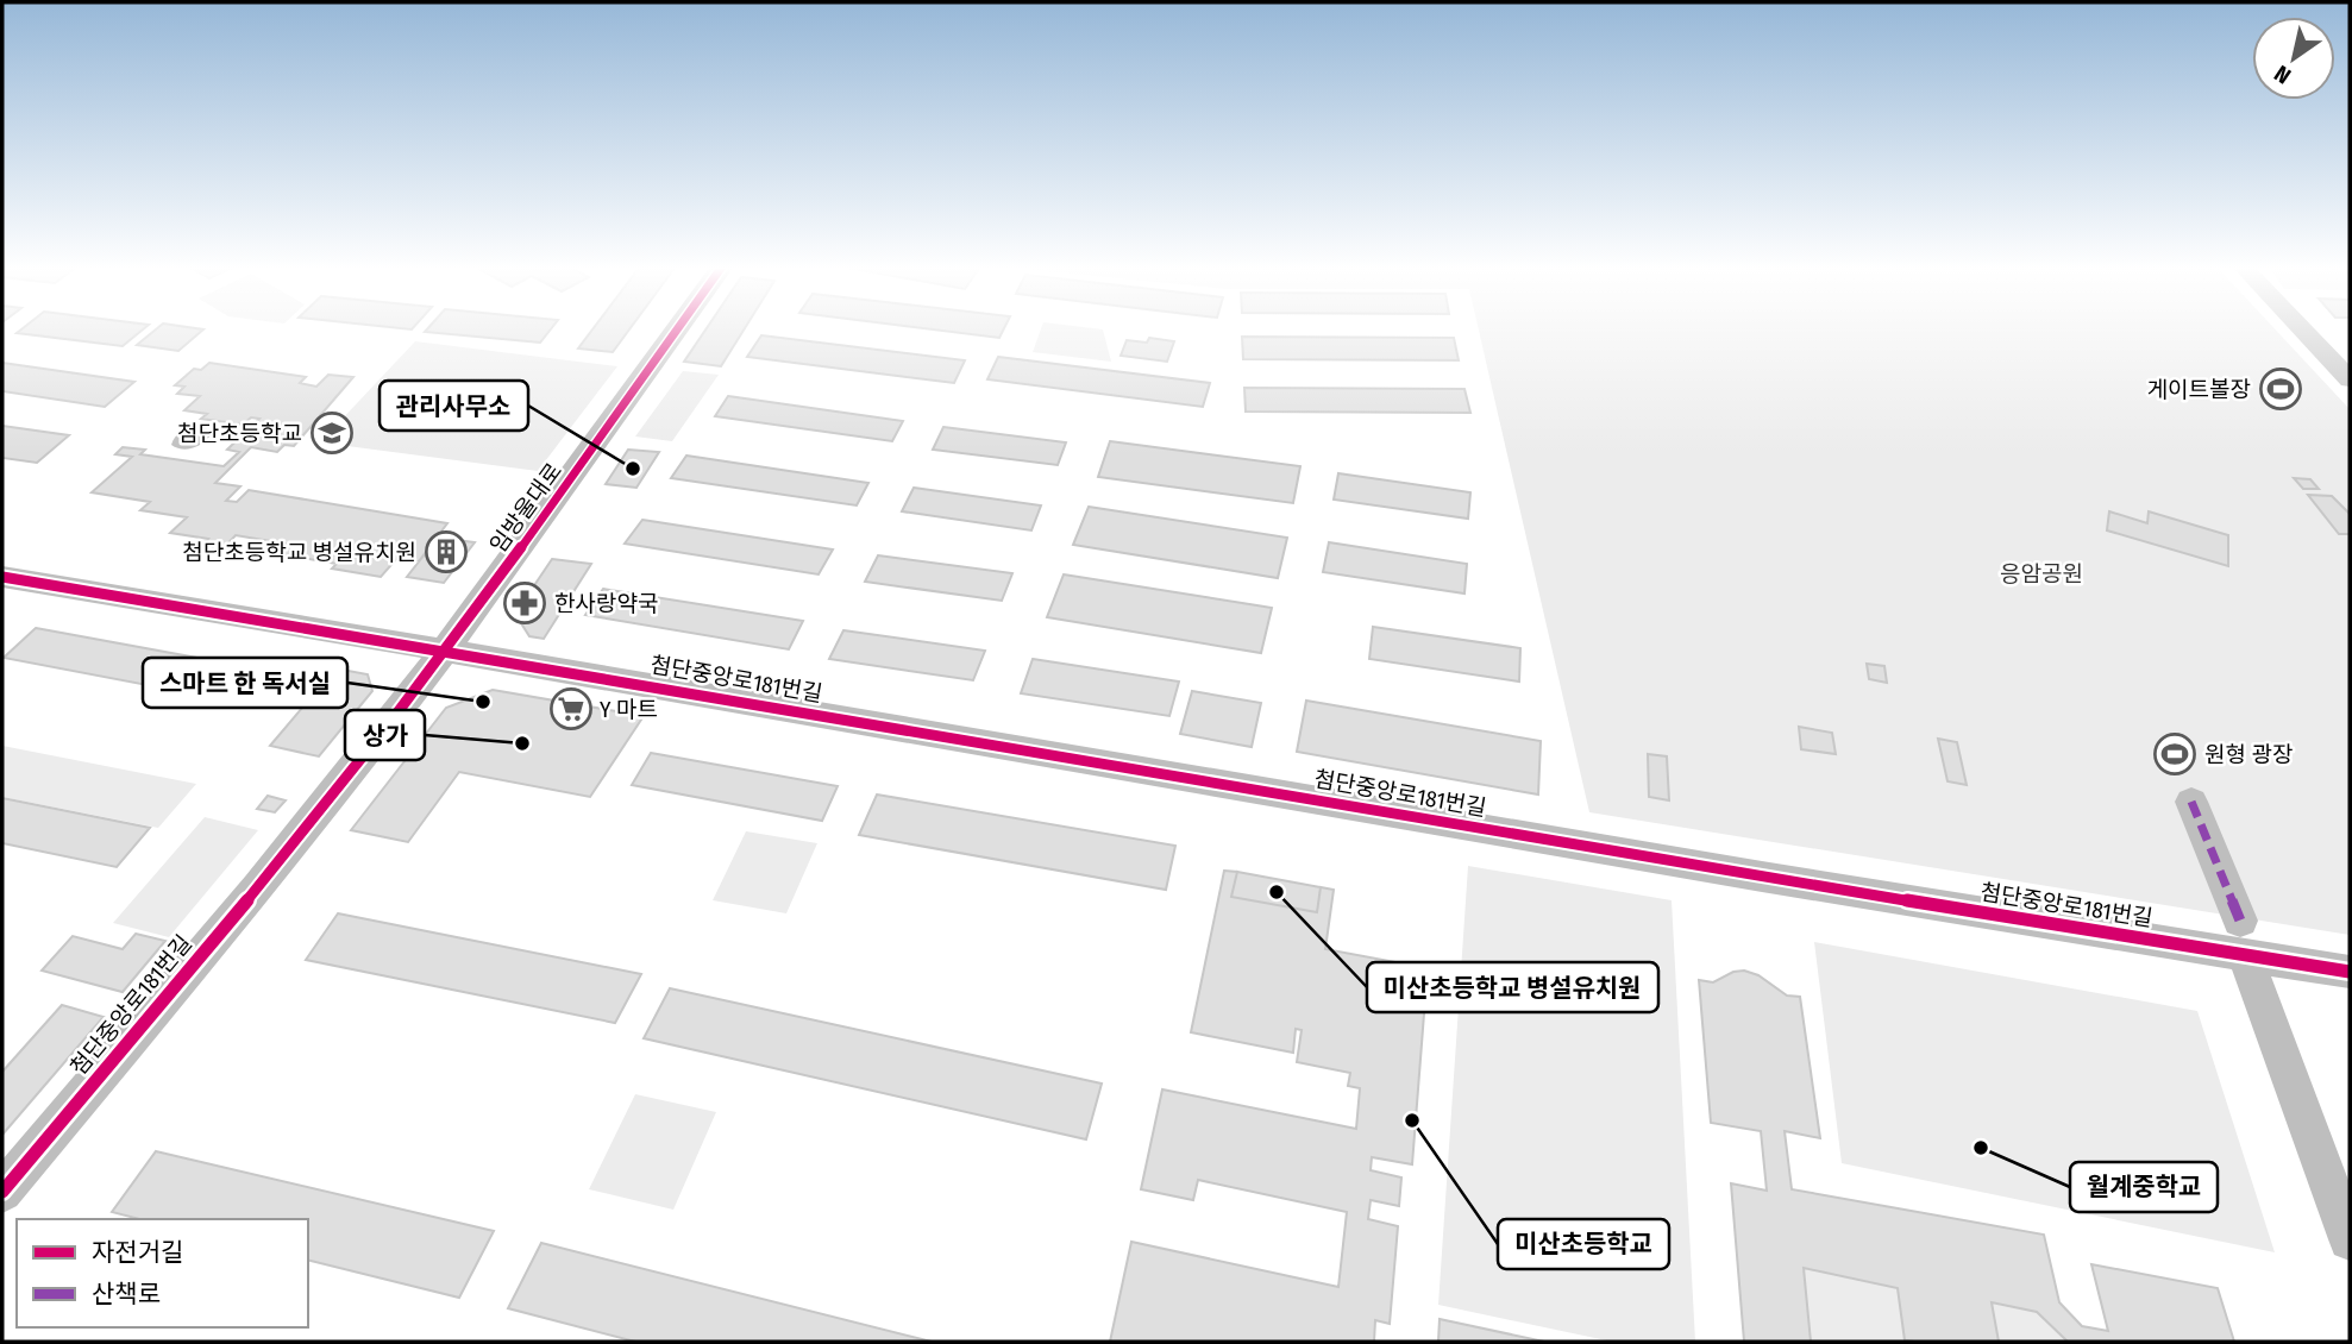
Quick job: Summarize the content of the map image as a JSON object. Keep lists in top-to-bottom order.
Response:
{
  "streets": {
    "street": ["임방울대로", "첨단중앙로181번길"]
  },
  "crossings": [
    ["임방울대로", "첨단중앙로181번길"]
  ],
  "parks": ["응암공원"],
  "places": {
    "sports": ["게이트볼장", "원형 광장"],
    "school or university": ["첨단초등학교"],
    "other": [
      "관리사무소",
      "스마트 한 독서실",
      "상가",
      "미산초등학교 병설유치원",
      "미산초등학교",
      "월계중학교"
    ],
    "building": ["첨단초등학교 병설유치원"],
    "pharmacy": ["한사랑약국"],
    "supermarket": ["Y 마트"]
  },
  "legend": ["자전거길", "산책로"],
  "north": "bottom left"
}
